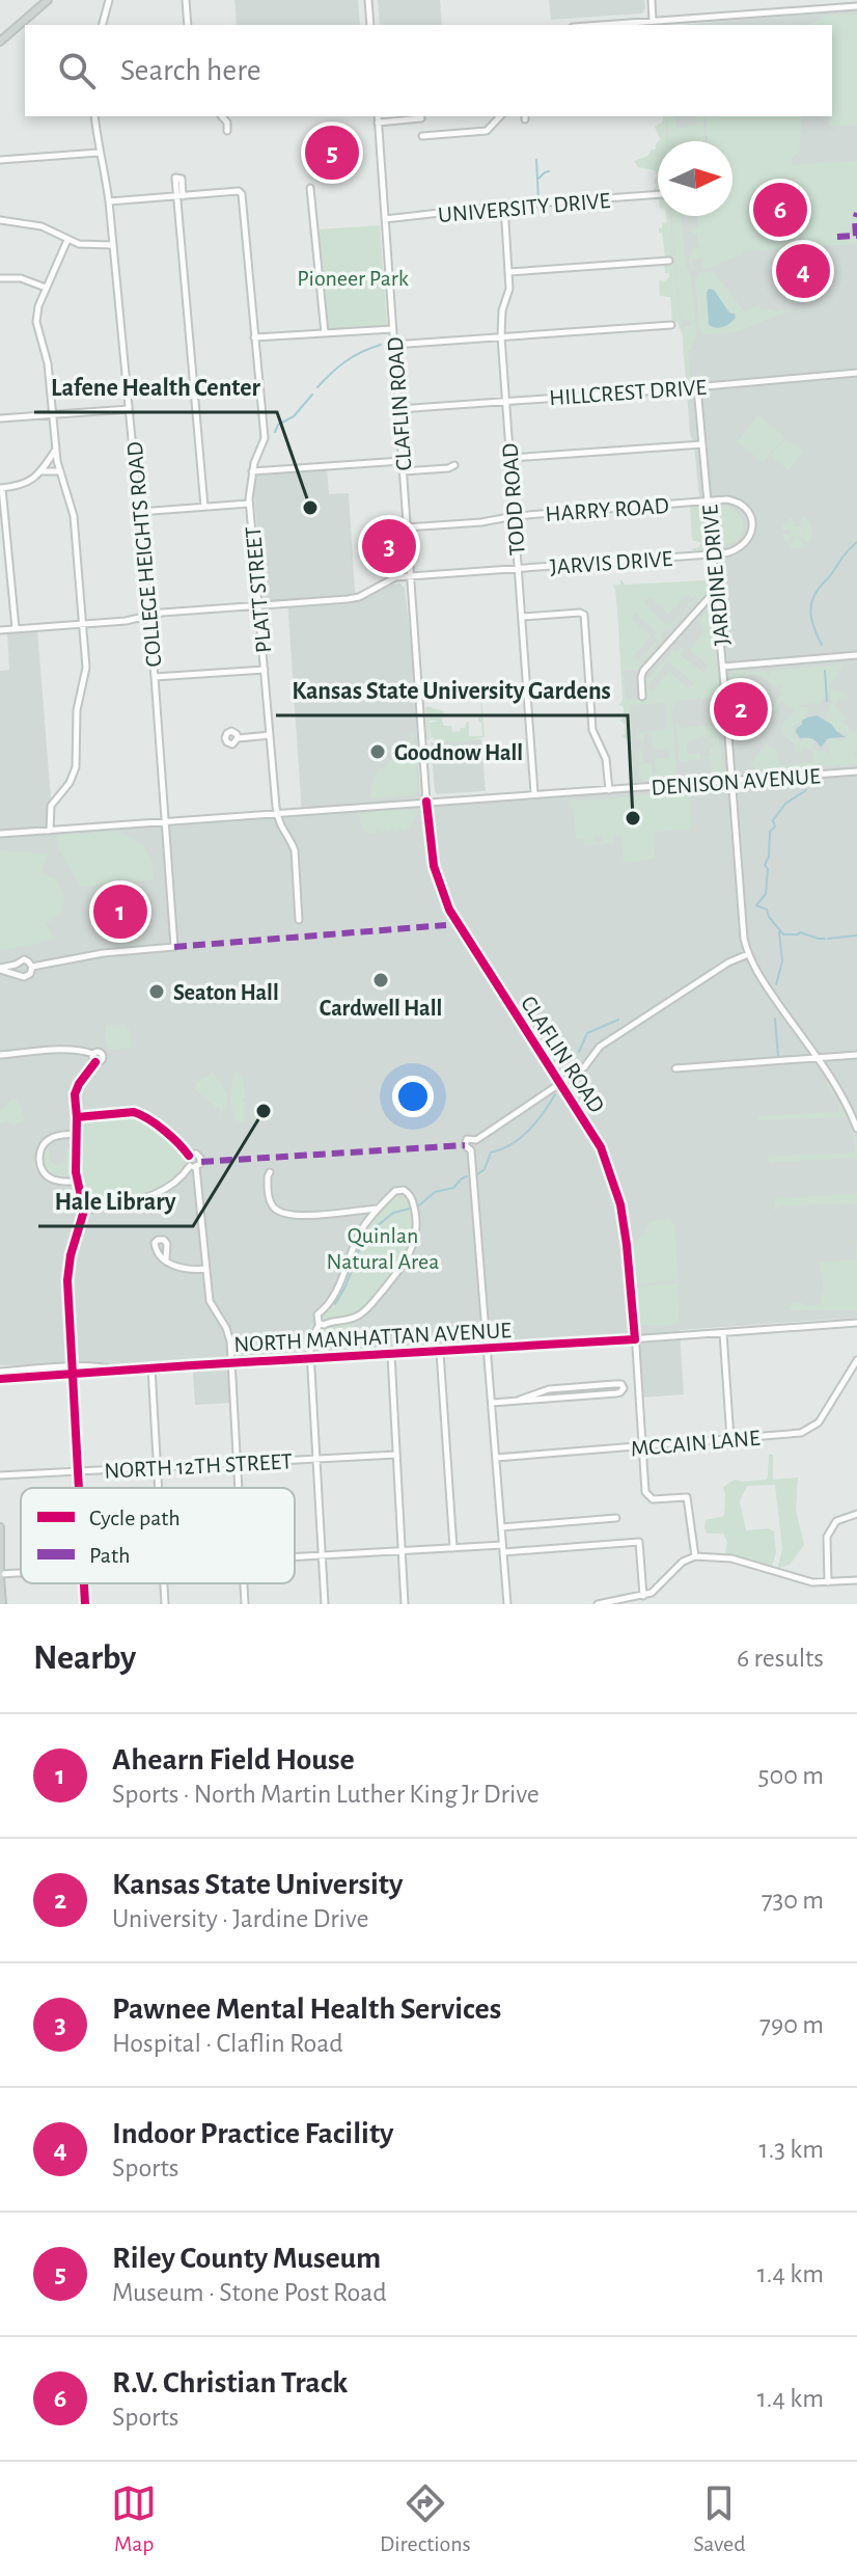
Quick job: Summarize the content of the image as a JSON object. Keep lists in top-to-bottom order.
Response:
{
  "streets": {
    "street": [
      "UNIVERSITY DRIVE",
      "HILLCREST DRIVE",
      "CLAFLIN ROAD",
      "TODD ROAD",
      "HARRY ROAD",
      "COLLEGE HEIGHTS ROAD",
      "JARVIS DRIVE",
      "JARDINE DRIVE",
      "PLATT STREET",
      "DENISON AVENUE",
      "NORTH MANHATTAN AVENUE",
      "MCCAIN LANE",
      "NORTH 12TH STREET"
    ]
  },
  "crossings": [
    ["UNIVERSITY DRIVE", "CLAFLIN ROAD"],
    ["UNIVERSITY DRIVE", "TODD ROAD"],
    ["HILLCREST DRIVE", "CLAFLIN ROAD"],
    ["HILLCREST DRIVE", "TODD ROAD"],
    ["HILLCREST DRIVE", "JARDINE DRIVE"],
    ["CLAFLIN ROAD", "HARRY ROAD"],
    ["CLAFLIN ROAD", "JARVIS DRIVE"],
    ["CLAFLIN ROAD", "DENISON AVENUE"],
    ["CLAFLIN ROAD", "NORTH MANHATTAN AVENUE"],
    ["CLAFLIN ROAD", "MCCAIN LANE"],
    ["TODD ROAD", "HARRY ROAD"],
    ["TODD ROAD", "JARVIS DRIVE"],
    ["TODD ROAD", "DENISON AVENUE"],
    ["HARRY ROAD", "JARVIS DRIVE"],
    ["HARRY ROAD", "JARDINE DRIVE"],
    ["COLLEGE HEIGHTS ROAD", "JARVIS DRIVE"],
    ["COLLEGE HEIGHTS ROAD", "DENISON AVENUE"],
    ["JARVIS DRIVE", "JARDINE DRIVE"],
    ["JARVIS DRIVE", "PLATT STREET"],
    ["JARDINE DRIVE", "DENISON AVENUE"],
    ["PLATT STREET", "DENISON AVENUE"]
  ],
  "parks": ["Pioneer Park", "Quinlan Natural Area"],
  "places": [
    "Lafene Health Center",
    "Goodnow Hall",
    "Kansas State University Gardens",
    "Cardwell Hall",
    "Seaton Hall",
    "Hale Library"
  ],
  "legend": ["Cycle path", "Path"],
  "north": "right",
  "page": {
    "search": "Search here",
    "pins": [
      "5",
      "6",
      "4",
      "3",
      "2",
      "1"
    ],
    "heading": ["Nearby", "6 results"],
    "list": [
      {
        "mark": "1",
        "name": "Ahearn Field House",
        "note": "Sports · North Martin Luther King Jr Drive",
        "value": "500 m"
      },
      {
        "mark": "2",
        "name": "Kansas State University",
        "note": "University · Jardine Drive",
        "value": "730 m"
      },
      {
        "mark": "3",
        "name": "Pawnee Mental Health Services",
        "note": "Hospital · Claflin Road",
        "value": "790 m"
      },
      {
        "mark": "4",
        "name": "Indoor Practice Facility",
        "note": "Sports",
        "value": "1.3 km"
      },
      {
        "mark": "5",
        "name": "Riley County Museum",
        "note": "Museum · Stone Post Road",
        "value": "1.4 km"
      },
      {
        "mark": "6",
        "name": "R.V. Christian Track",
        "note": "Sports",
        "value": "1.4 km"
      }
    ],
    "nav": ["Map", "Directions", "Saved"]
  }
}
